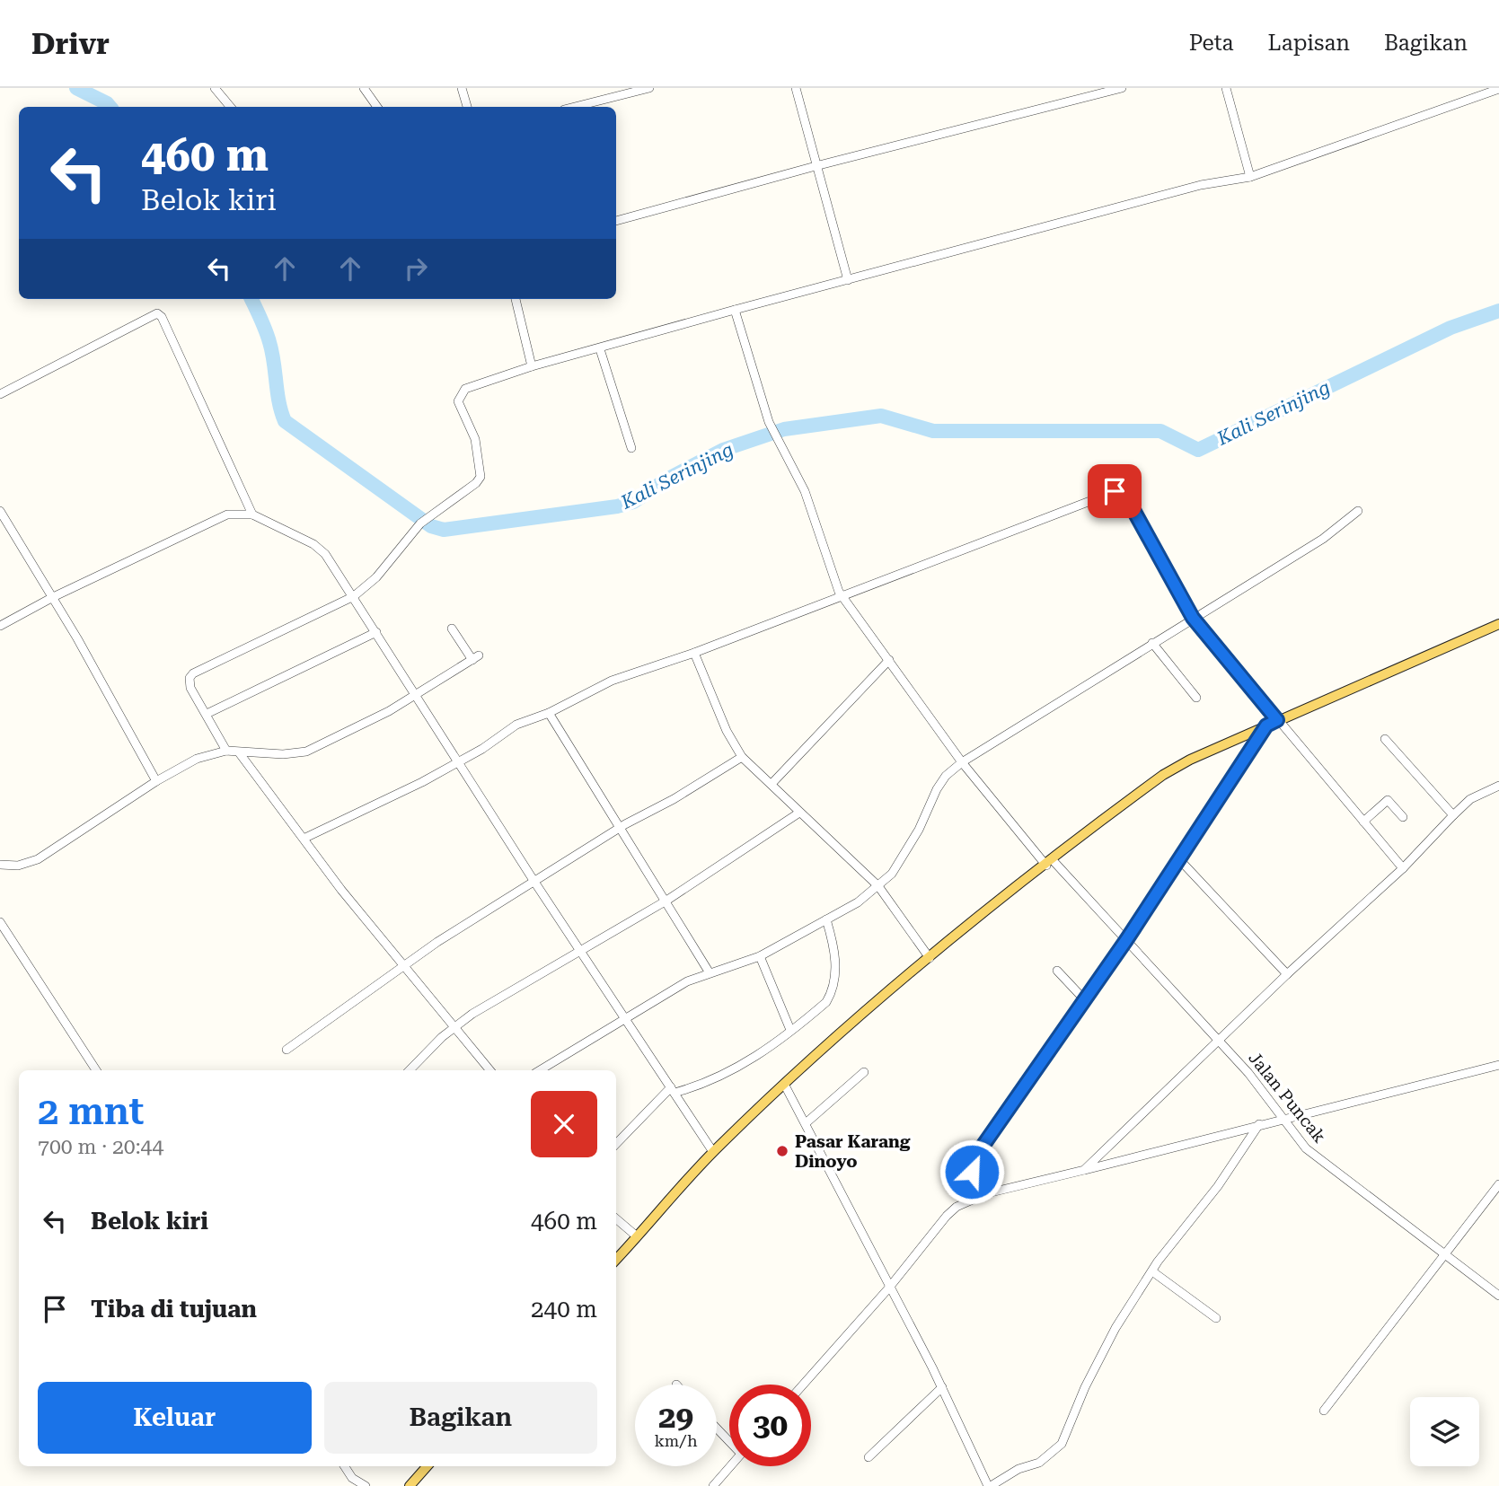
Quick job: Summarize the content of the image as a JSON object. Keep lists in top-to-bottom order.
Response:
{
  "streets": {
    "street": ["Jalan Puncak"]
  },
  "water": ["Kali Serinjing"],
  "places": ["Pasar Karang Dinoyo"],
  "page": {
    "header": "Drivr",
    "nav": ["Peta", "Lapisan", "Bagikan"],
    "turn": ["460 m", "Belok kiri"],
    "heading": ["2 mnt", "700 m · 20:44"],
    "list": [
      {
        "name": "Belok kiri",
        "value": "460 m"
      },
      {
        "name": "Tiba di tujuan",
        "value": "240 m"
      }
    ],
    "buttons": ["Keluar", "Bagikan"],
    "speed": "29 km/h",
    "limit": "30"
  }
}
